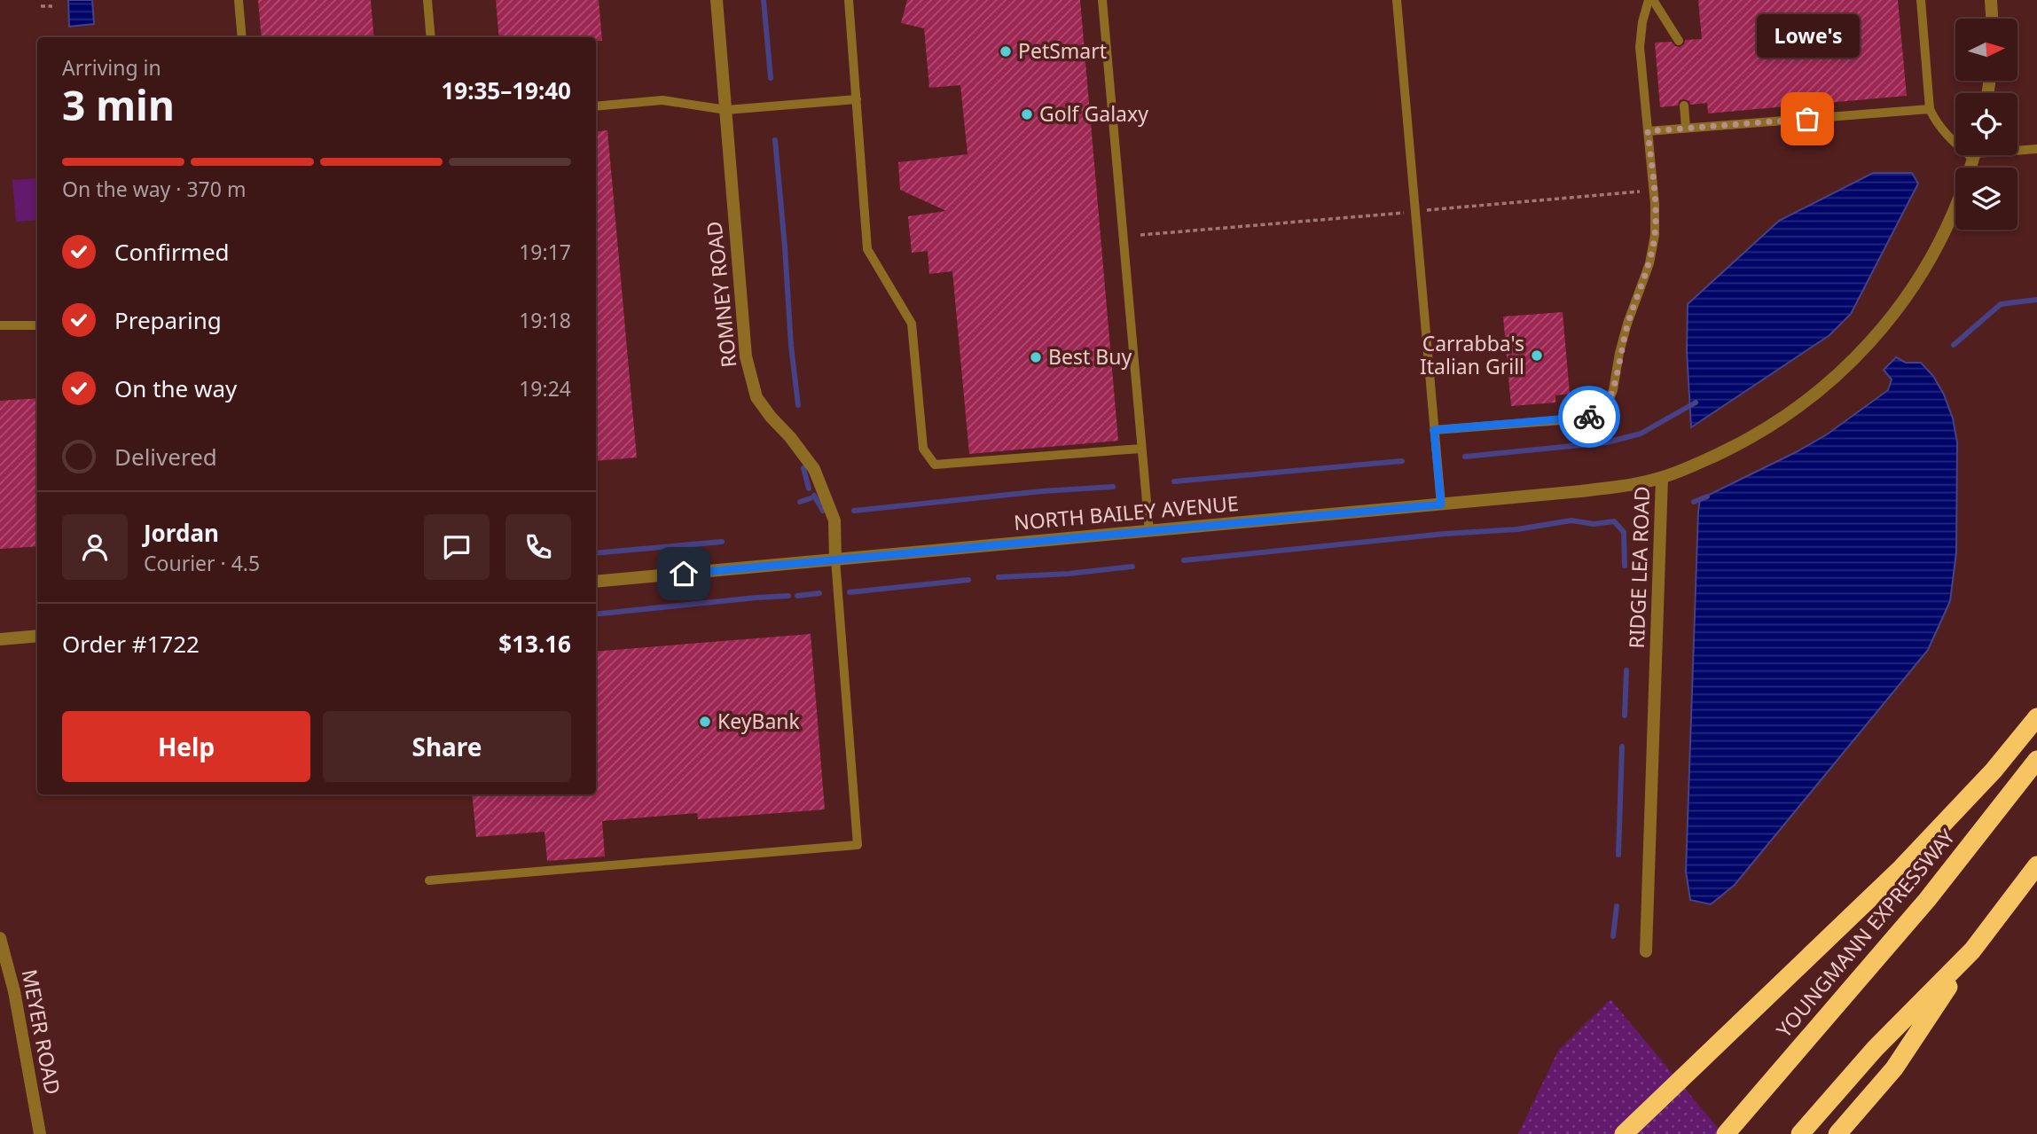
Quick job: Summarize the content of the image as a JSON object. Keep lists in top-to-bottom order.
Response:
{
  "streets": {
    "highway": ["YOUNGMANN EXPRESSWAY"],
    "street": [
      "ROMNEY ROAD",
      "NORTH BAILEY AVENUE",
      "RIDGE LEA ROAD",
      "MEYER ROAD"
    ]
  },
  "crossings": [
    ["ROMNEY ROAD", "NORTH BAILEY AVENUE"],
    ["NORTH BAILEY AVENUE", "RIDGE LEA ROAD"]
  ],
  "places": [
    "PetSmart",
    "Golf Galaxy",
    "Lowe's",
    "Carrabba's Italian Grill",
    "Best Buy",
    "KeyBank"
  ],
  "north": "right",
  "page": {
    "bubble": "Lowe's",
    "heading": ["3 min", "Arriving in", "19:35–19:40"],
    "panel": [
      "Jordan",
      "Courier · 4.5",
      "Order #1722",
      "$13.16"
    ],
    "bar": "On the way · 370 m",
    "list": [
      ["Confirmed", "19:17"],
      ["Preparing", "19:18"],
      ["On the way", "19:24"],
      "Delivered"
    ],
    "buttons": ["Help", "Share"]
  }
}
